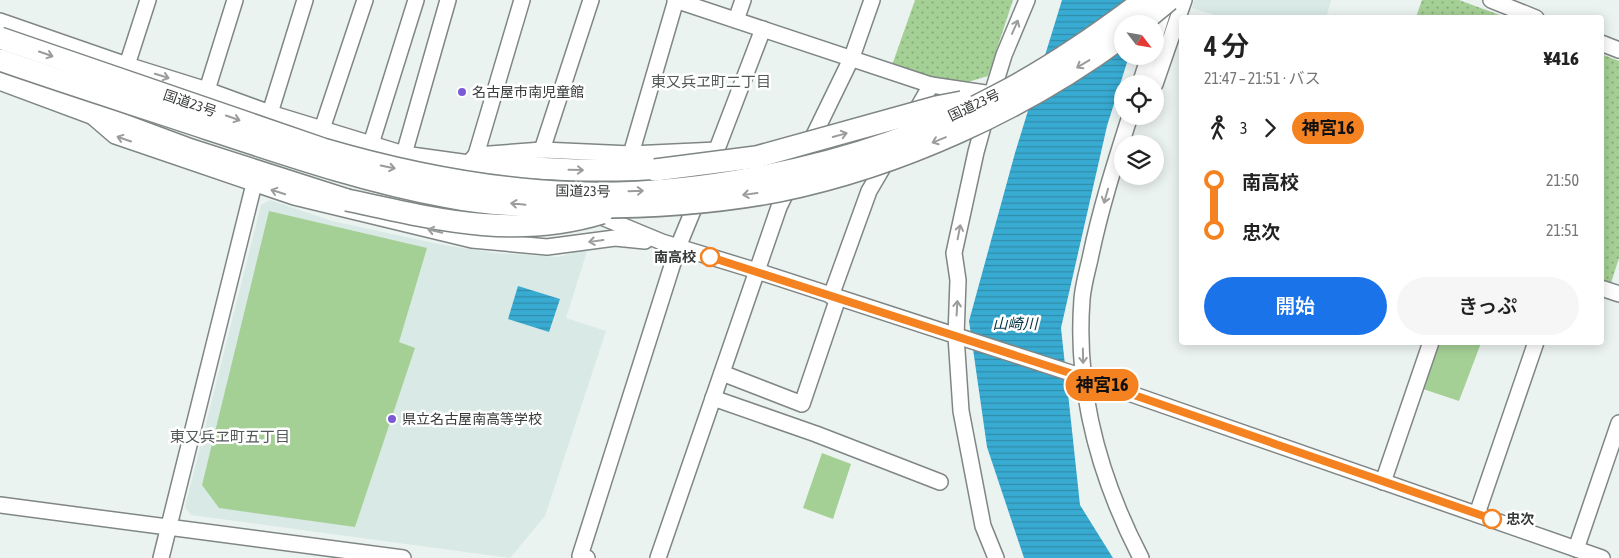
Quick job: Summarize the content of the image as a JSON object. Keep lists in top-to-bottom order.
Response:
{
  "streets": {
    "highway": ["国道23号"]
  },
  "districts": ["東又兵ヱ町二丁目", "東又兵ヱ町五丁目"],
  "water": ["山崎川"],
  "places": [
    "名古屋市南児童館",
    "南高校",
    "県立名古屋南高等学校",
    "忠次"
  ],
  "lines": ["bus line 神宮16"],
  "north": "bottom right",
  "page": {
    "on_map": "神宮16",
    "heading": ["4 分", "21:47 – 21:51 · バス", "¥416"],
    "legs": ["3", "神宮16"],
    "list": [
      {
        "name": "南高校",
        "value": "21:50"
      },
      {
        "name": "忠次",
        "value": "21:51"
      }
    ],
    "buttons": ["開始", "きっぷ"]
  }
}
